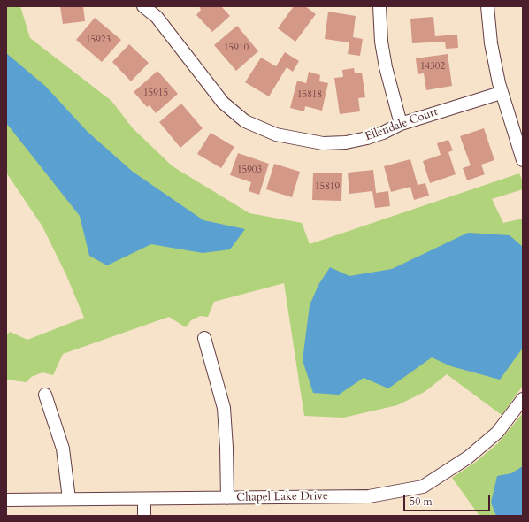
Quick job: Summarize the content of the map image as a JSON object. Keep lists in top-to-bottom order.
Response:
{
  "streets": {
    "street": ["Ellendale Court", "Chapel Lake Drive"]
  },
  "house_numbers": [
    "15923",
    "15910",
    "14302",
    "15915",
    "15818",
    "15903",
    "15819"
  ],
  "scale_bar": "50 m"
}
